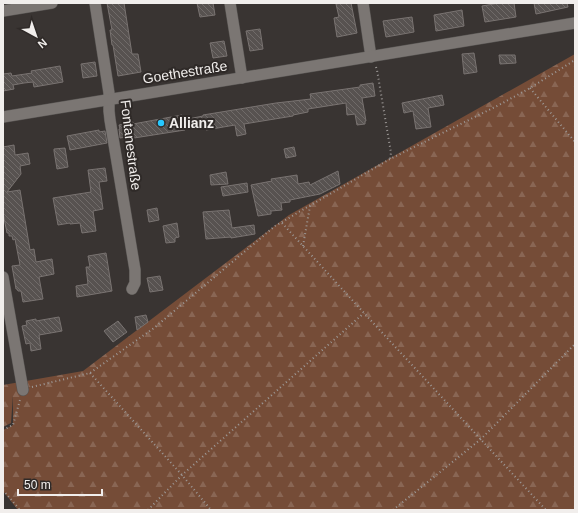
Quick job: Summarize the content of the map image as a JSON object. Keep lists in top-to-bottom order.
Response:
{
  "streets": {
    "street": ["Goethestraße", "Fontanestraße"]
  },
  "crossings": [
    ["Goethestraße", "Fontanestraße"]
  ],
  "places": ["Allianz"],
  "scale_bar": "50 m",
  "north": "bottom right"
}
